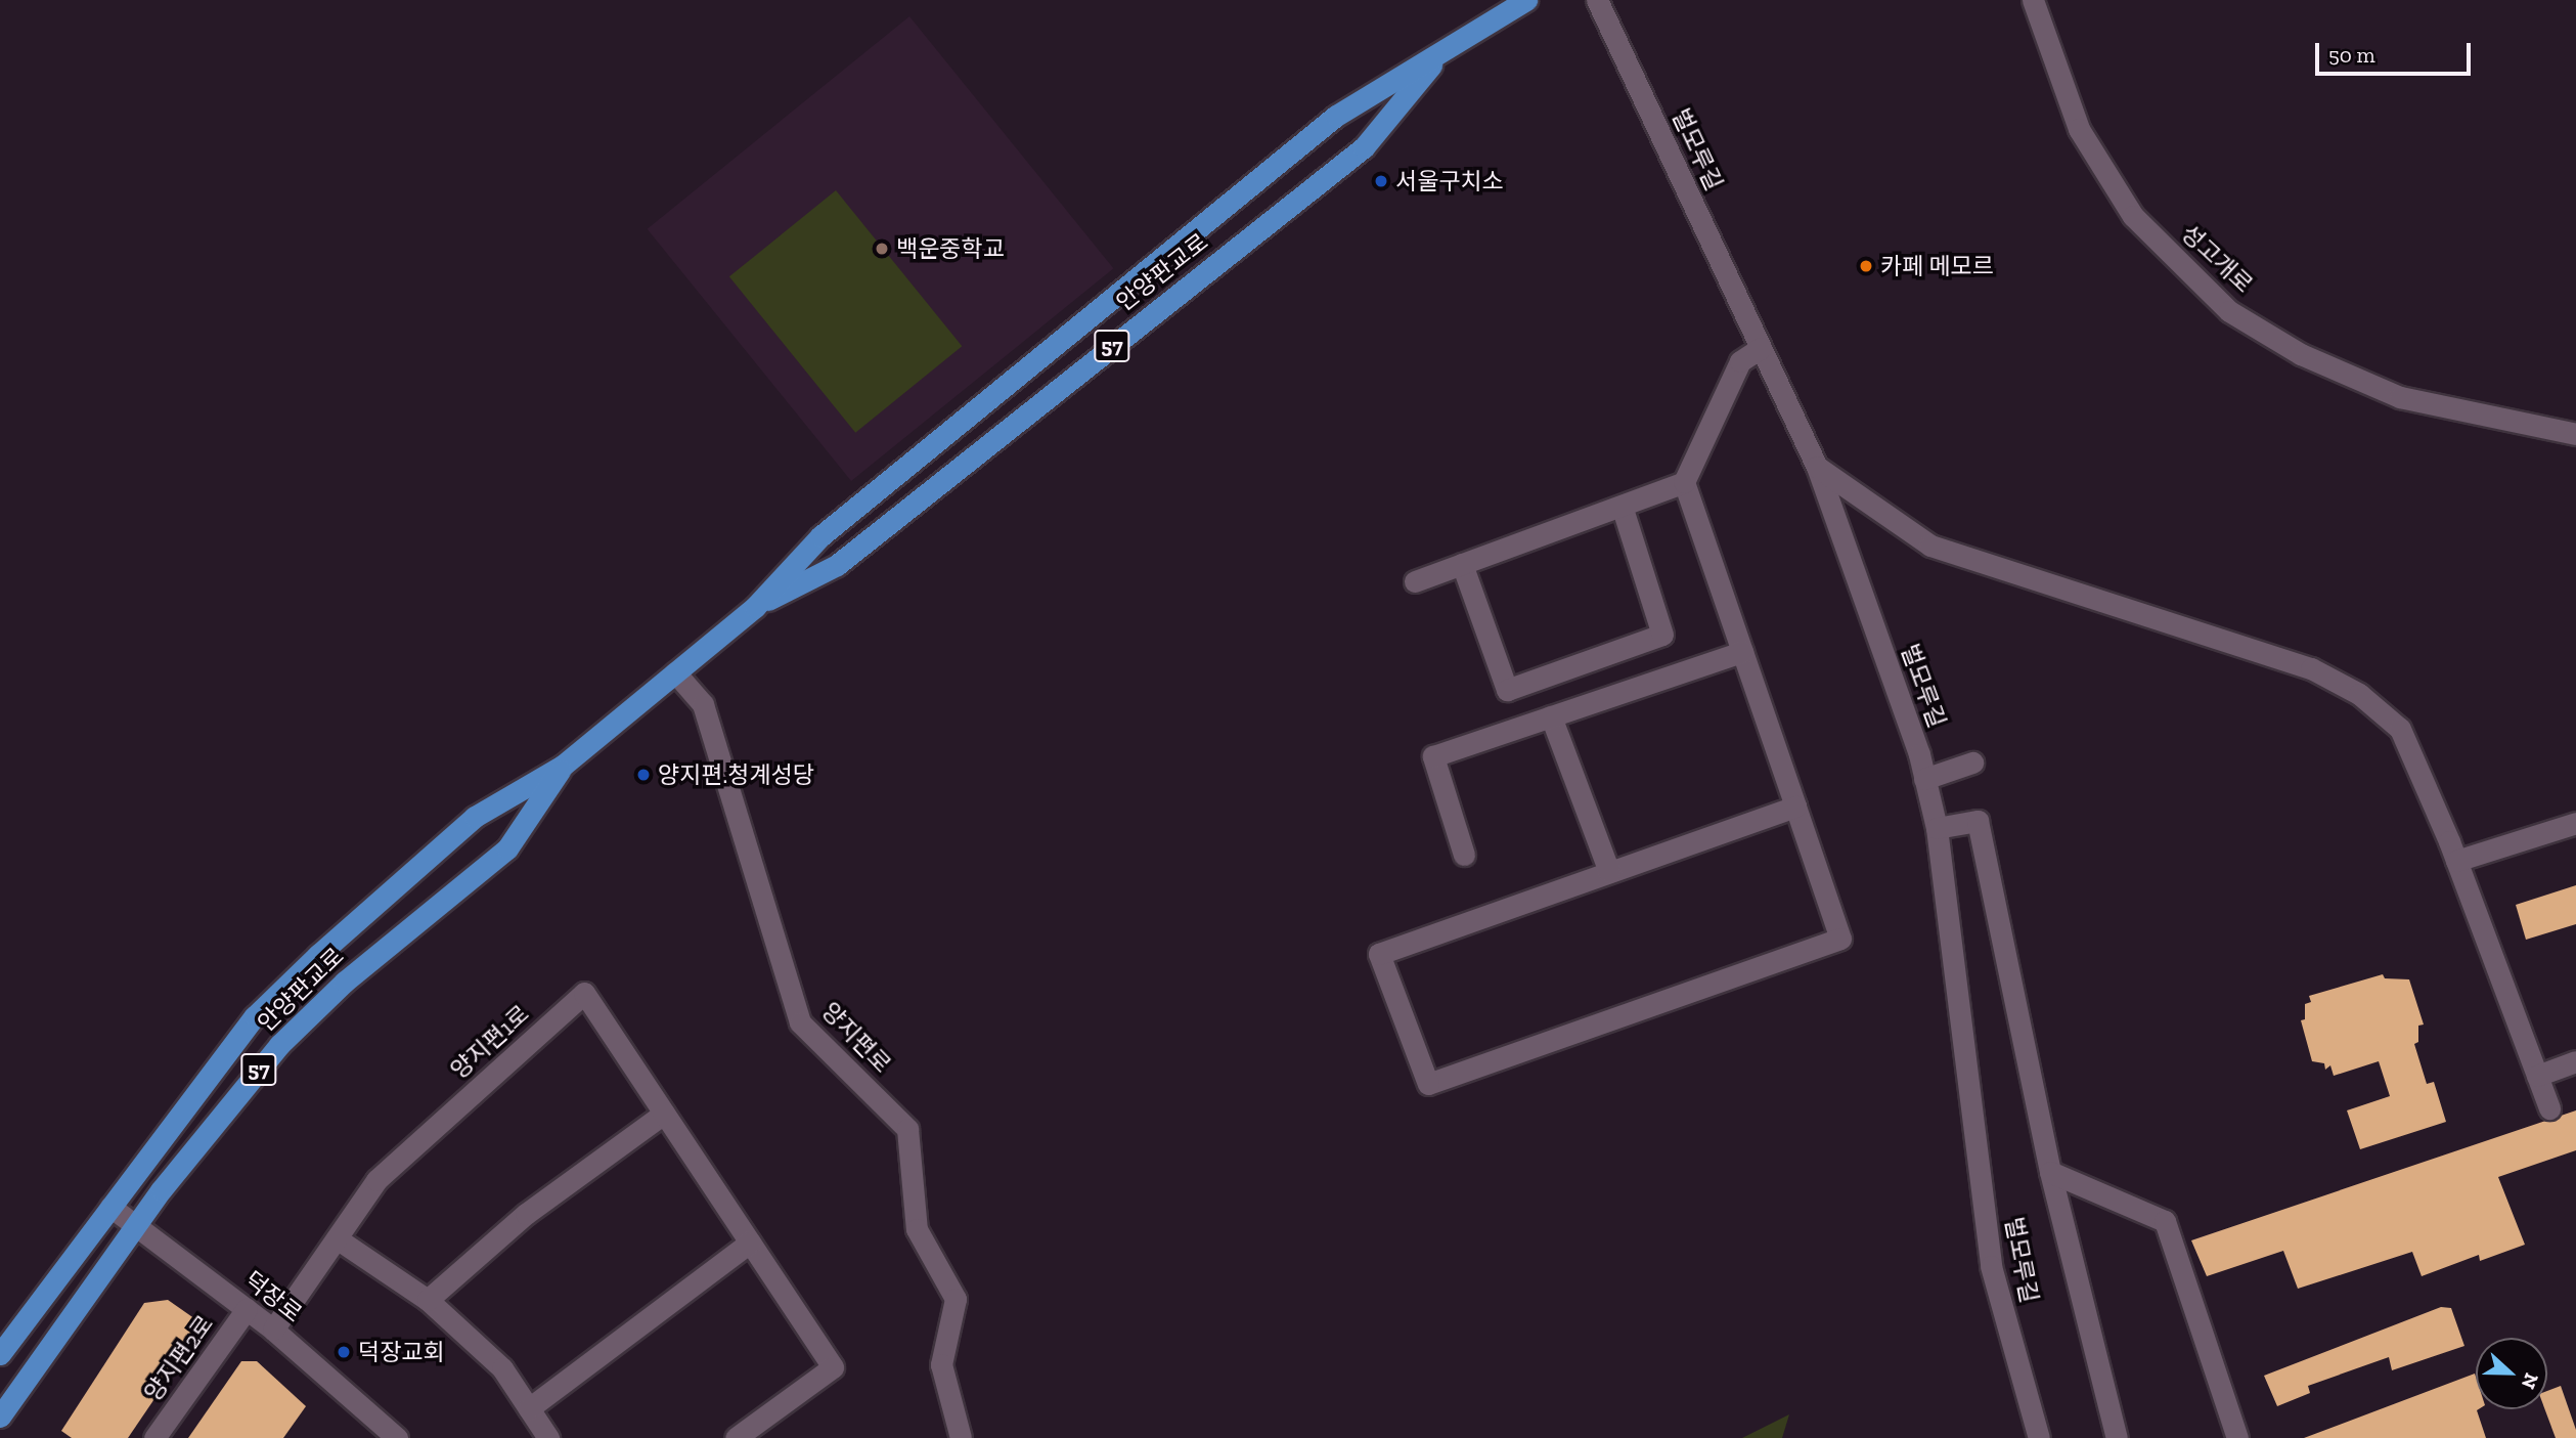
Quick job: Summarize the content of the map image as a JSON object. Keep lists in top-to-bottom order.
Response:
{
  "streets": {
    "main road": ["안양판교로", "57"],
    "street": [
      "벌모루길",
      "성고개로",
      "양지편로",
      "양지편1로",
      "덕장로",
      "양지편2로"
    ]
  },
  "crossings": [
    ["안양판교로", "양지편로"],
    ["안양판교로", "덕장로"],
    ["양지편1로", "덕장로"],
    ["덕장로", "양지편2로"]
  ],
  "places": [
    "서울구치소",
    "백운중학교",
    "카페 메모르",
    "양지편.청계성당",
    "덕장교회"
  ],
  "scale_bar": "50 m",
  "north": "right"
}
